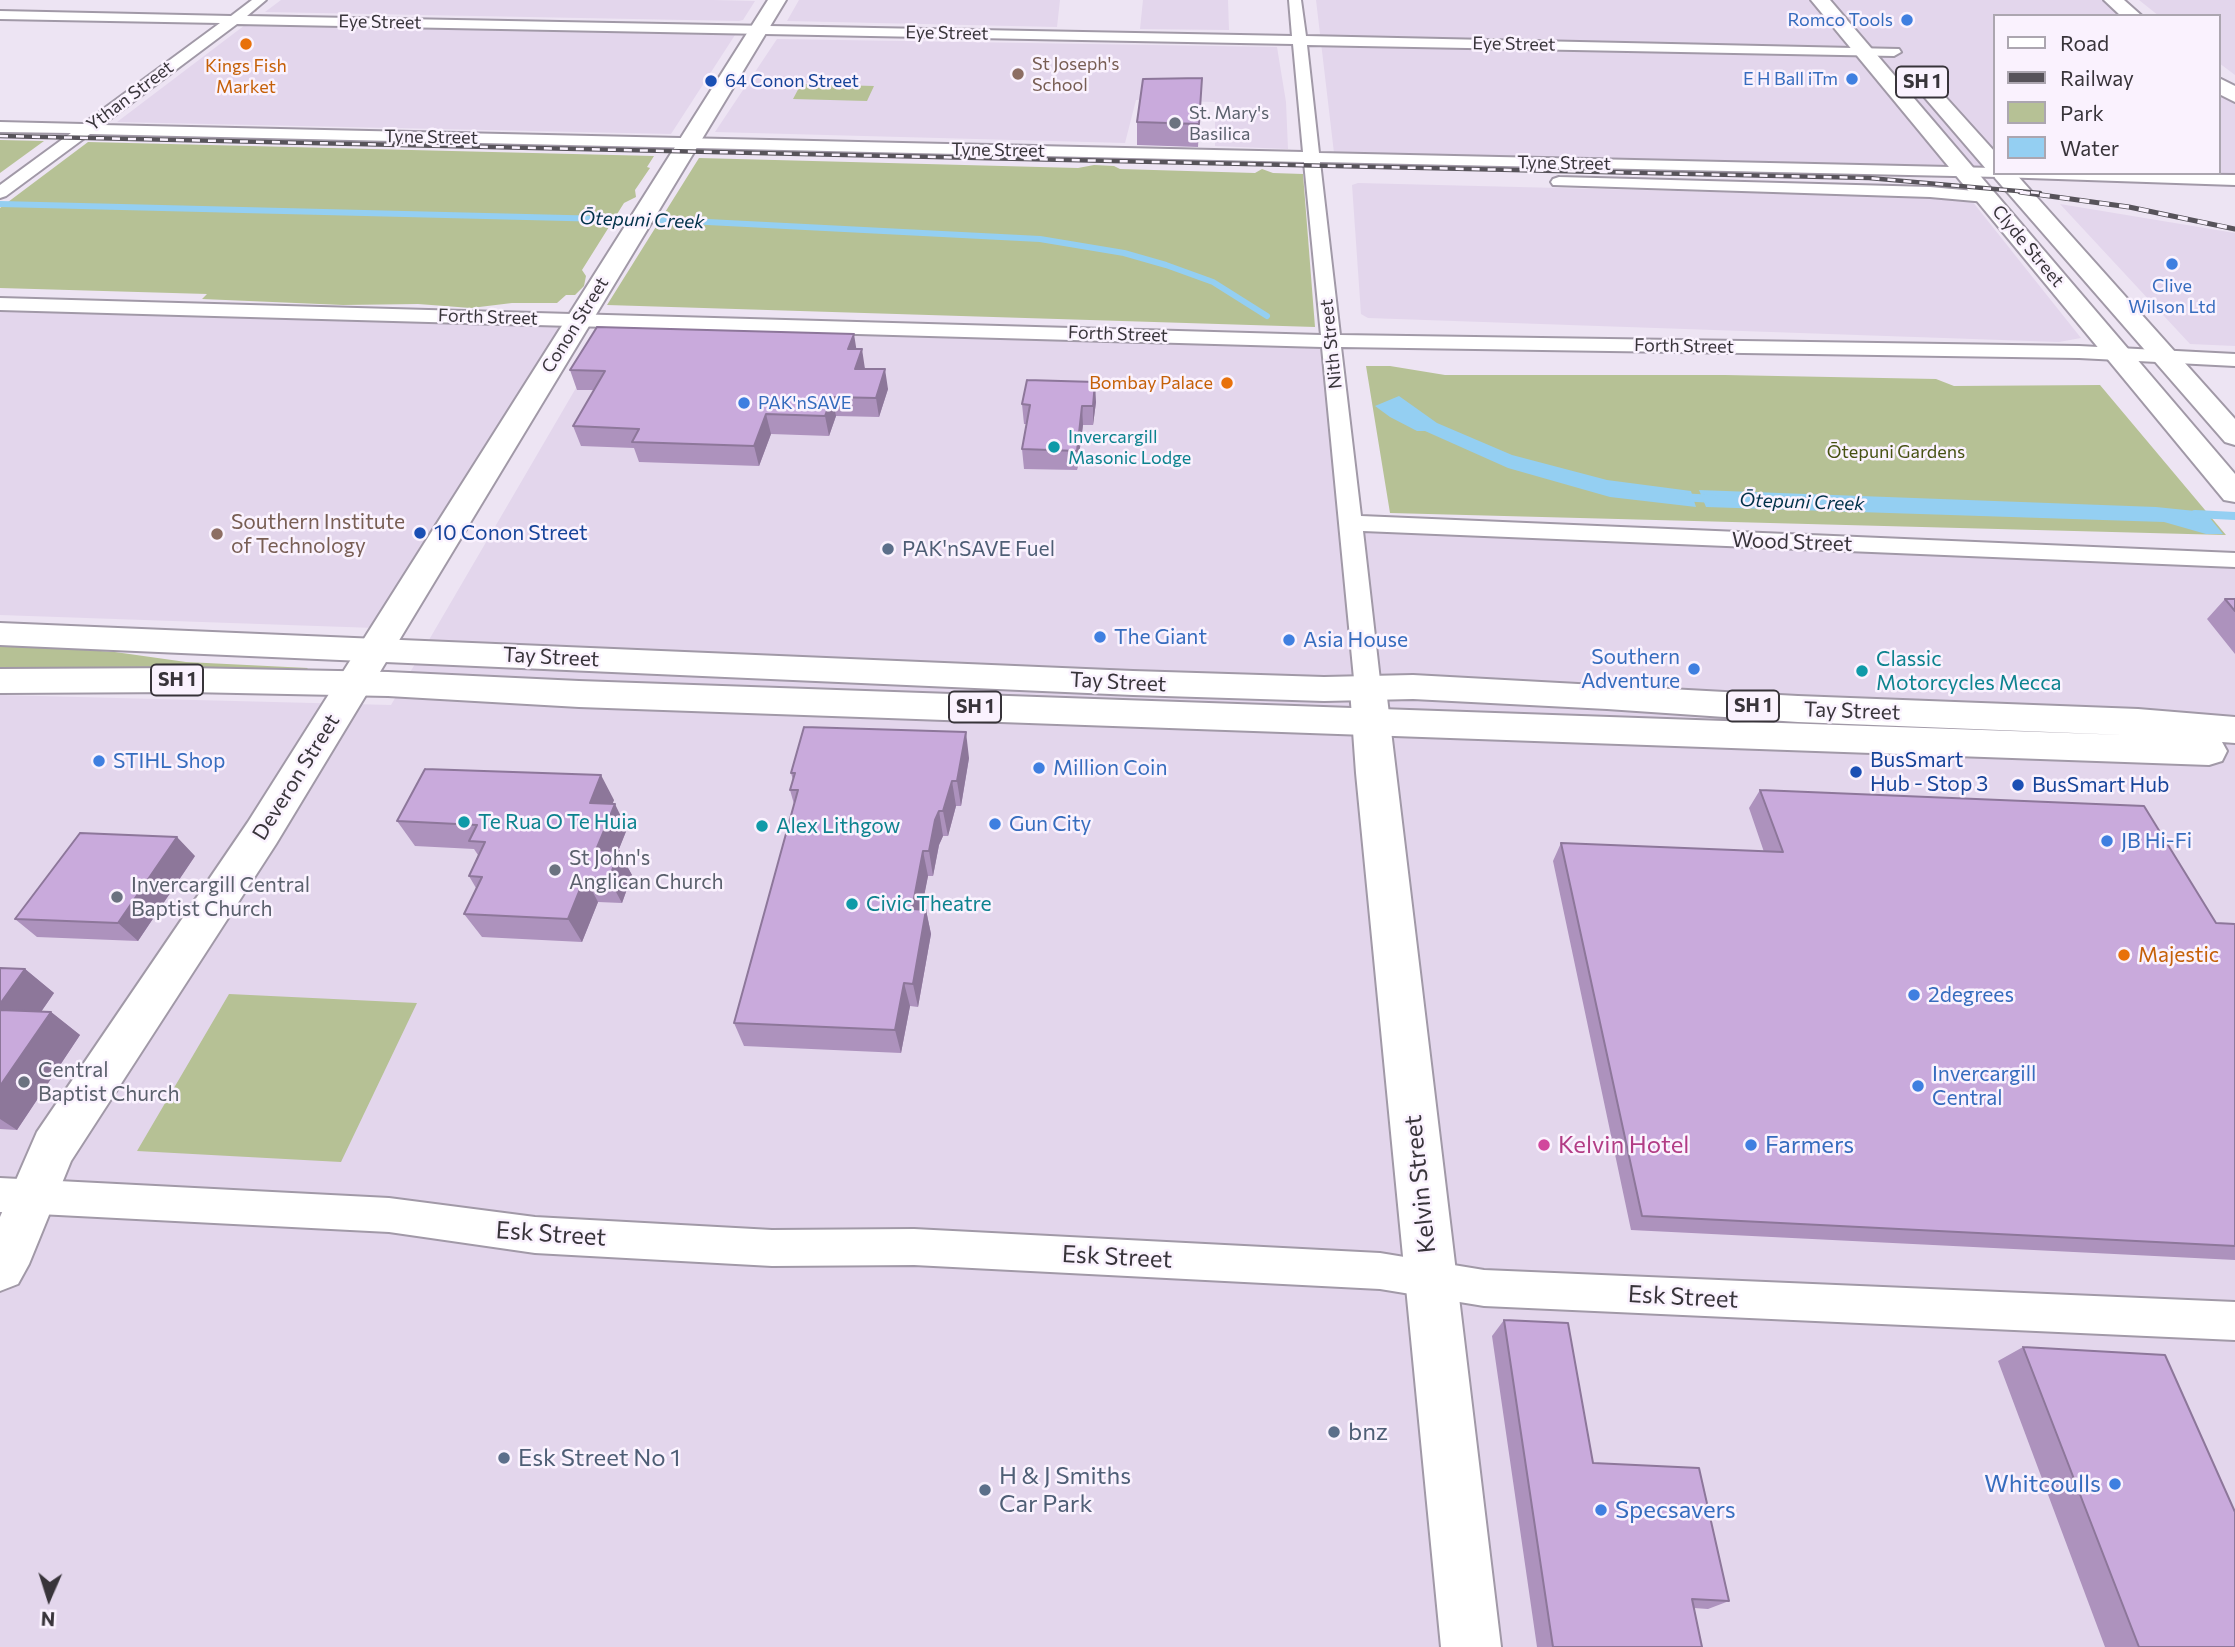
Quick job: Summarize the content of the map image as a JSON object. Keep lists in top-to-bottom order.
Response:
{
  "streets": {
    "main road": [
      "SH 1",
      "Clyde Street",
      "Conon Street",
      "Tay Street",
      "Deveron Street",
      "Kelvin Street"
    ],
    "street": [
      "Eye Street",
      "Ythan Street",
      "Tyne Street",
      "Forth Street",
      "Nith Street",
      "Wood Street",
      "Esk Street"
    ]
  },
  "crossings": [
    ["Eye Street", "SH 1"],
    ["Eye Street", "Ythan Street"],
    ["Eye Street", "Clyde Street"],
    ["Eye Street", "Conon Street"],
    ["Eye Street", "Nith Street"],
    ["Ythan Street", "Tyne Street"],
    ["Tyne Street", "Clyde Street"],
    ["Tyne Street", "Conon Street"],
    ["Tyne Street", "Nith Street"],
    ["Clyde Street", "Forth Street"],
    ["Forth Street", "Conon Street"],
    ["Forth Street", "Nith Street"],
    ["Conon Street", "Tay Street"],
    ["Conon Street", "Deveron Street"],
    ["Nith Street", "Wood Street"],
    ["Nith Street", "Tay Street"],
    ["Nith Street", "Kelvin Street"],
    ["Tay Street", "Deveron Street"],
    ["Tay Street", "Kelvin Street"],
    ["Deveron Street", "Esk Street"],
    ["Kelvin Street", "Esk Street"]
  ],
  "water": ["Ōtepuni Creek"],
  "parks": ["Ōtepuni Gardens"],
  "places": [
    "Romco Tools",
    "Kings Fish Market",
    "St Joseph's School",
    "E H Ball iTm",
    "64 Conon Street",
    "St. Mary's Basilica",
    "Clive Wilson Ltd",
    "Bombay Palace",
    "PAK'nSAVE",
    "Invercargill Masonic Lodge",
    "10 Conon Street",
    "Southern Institute of Technology",
    "PAK'nSAVE Fuel",
    "The Giant",
    "Asia House",
    "Southern Adventure",
    "Classic Motorcycles Mecca",
    "STIHL Shop",
    "Million Coin",
    "BusSmart Hub - Stop 3",
    "BusSmart Hub",
    "Te Rua O Te Huia",
    "Gun City",
    "Alex Lithgow",
    "JB Hi-Fi",
    "St John's Anglican Church",
    "Invercargill Central Baptist Church",
    "Civic Theatre",
    "Majestic",
    "2degrees",
    "Central Baptist Church",
    "Invercargill Central",
    "Kelvin Hotel",
    "Farmers",
    "bnz",
    "Esk Street No 1",
    "Whitcoulls",
    "H & J Smiths Car Park",
    "Specsavers"
  ],
  "legend": [
    "Road",
    "Railway",
    "Park",
    "Water"
  ],
  "north": "bottom"
}
